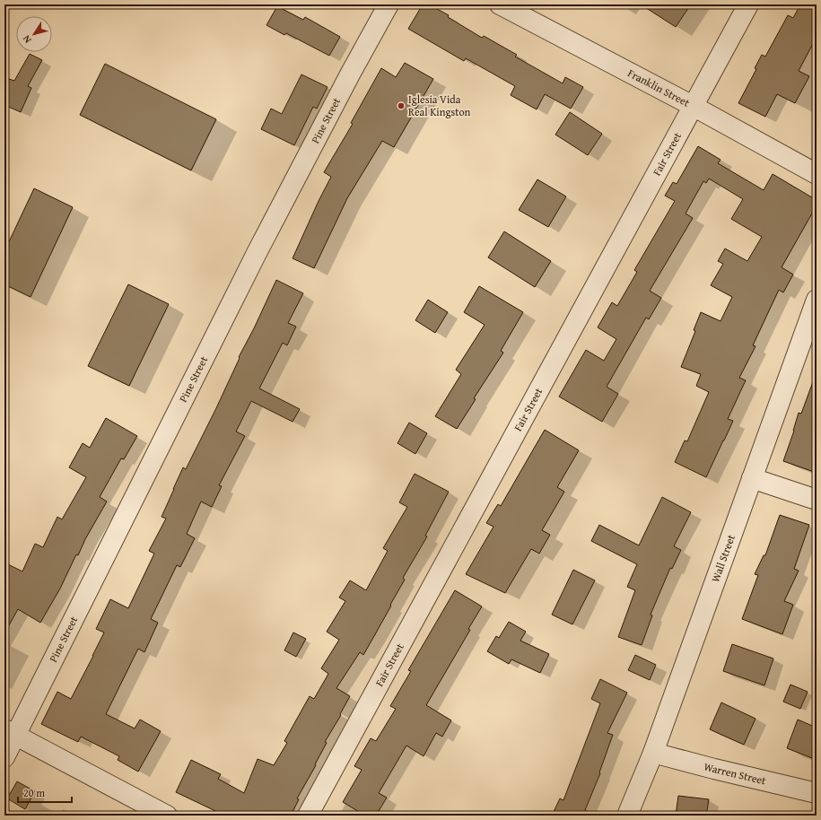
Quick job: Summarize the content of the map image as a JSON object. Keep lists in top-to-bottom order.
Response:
{
  "streets": {
    "street": [
      "Franklin Street",
      "Pine Street",
      "Fair Street",
      "Wall Street",
      "Warren Street"
    ]
  },
  "crossings": [
    ["Franklin Street", "Fair Street"],
    ["Wall Street", "Warren Street"]
  ],
  "places": ["Iglesia Vida Real Kingston"],
  "scale_bar": "20 m",
  "north": "bottom left"
}
